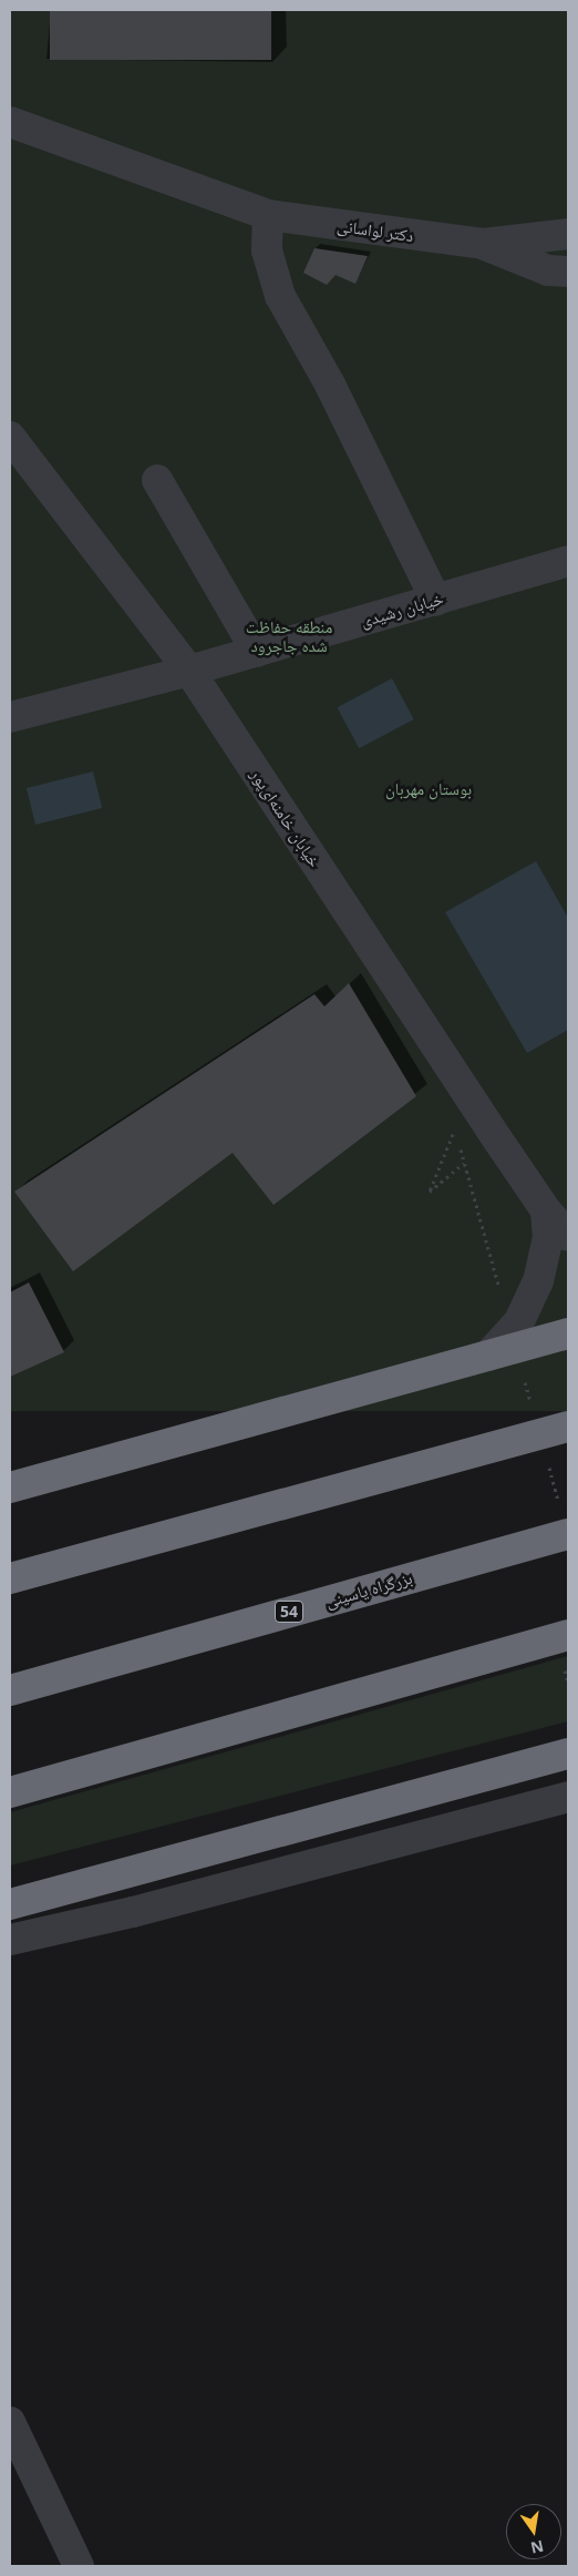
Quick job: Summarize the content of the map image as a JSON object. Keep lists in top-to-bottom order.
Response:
{
  "streets": {
    "highway": ["بزرگراه یاسینی", "54"],
    "street": ["دکتر لواسانی", "خیابان رشیدی", "خیابان خامنه‌ای‌پور"]
  },
  "crossings": [
    ["خیابان رشیدی", "خیابان خامنه‌ای‌پور"]
  ],
  "parks": ["منطقه حفاظت شده جاجرود", "بوستان مهربان"],
  "north": "bottom"
}
